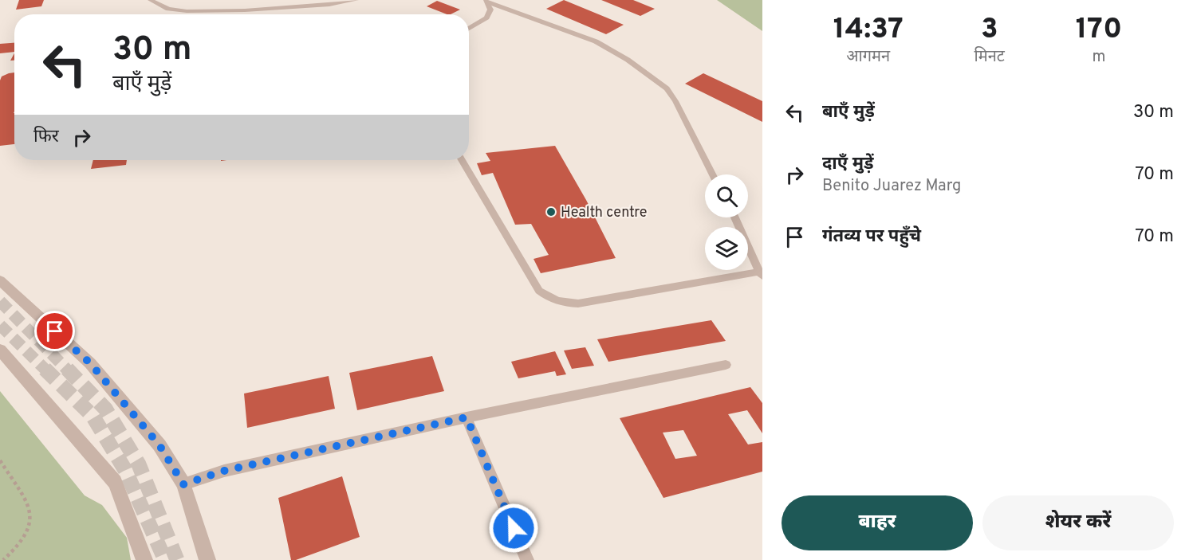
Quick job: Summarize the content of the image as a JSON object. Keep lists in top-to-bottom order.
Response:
{
  "places": ["Health centre"],
  "page": {
    "eta": [
      "14:37",
      "आगमन",
      "3",
      "मिनट",
      "170",
      "m"
    ],
    "turn": ["30 m", "बाएँ मुड़ें"],
    "list": [
      {
        "name": "बाएँ मुड़ें",
        "value": "30 m"
      },
      {
        "name": "दाएँ मुड़ें",
        "note": "Benito Juarez Marg",
        "value": "70 m"
      },
      {
        "name": "गंतव्य पर पहुँचे",
        "value": "70 m"
      }
    ],
    "then": "फिर",
    "buttons": ["बाहर", "शेयर करें"]
  }
}
